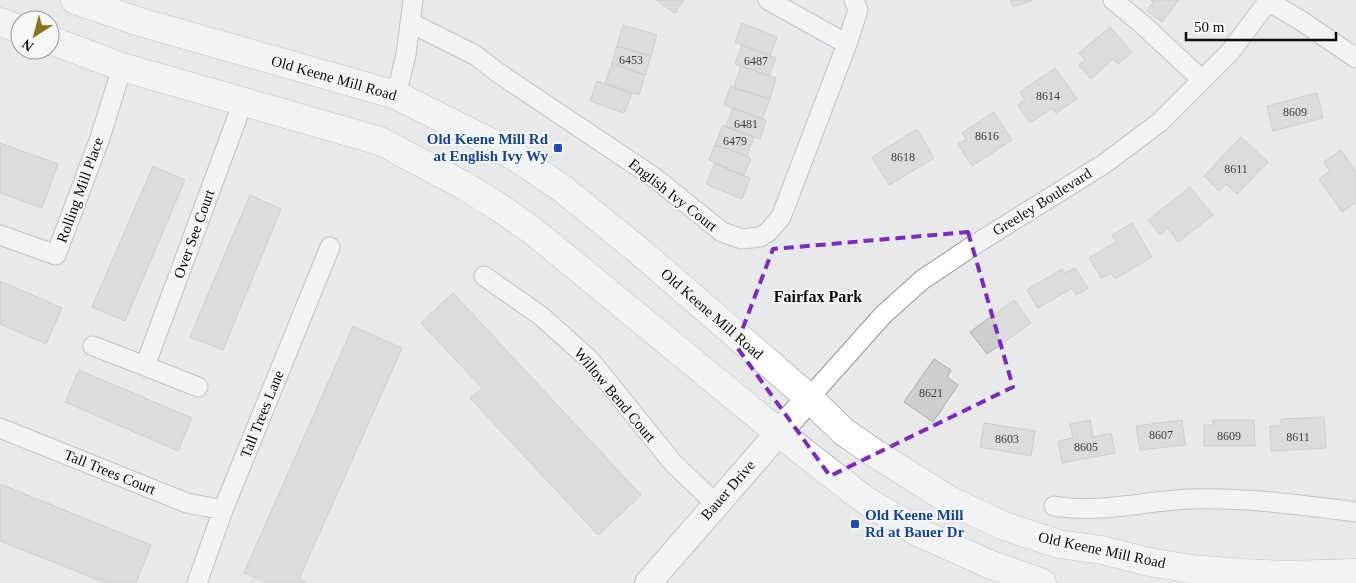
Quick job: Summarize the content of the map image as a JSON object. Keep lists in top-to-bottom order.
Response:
{
  "streets": {
    "main road": ["Old Keene Mill Road"],
    "street": [
      "Rolling Mill Place",
      "English Ivy Court",
      "Greeley Boulevard",
      "Over See Court",
      "Willow Bend Court",
      "Tall Trees Lane",
      "Tall Trees Court",
      "Bauer Drive"
    ]
  },
  "crossings": [
    ["Old Keene Mill Road", "Greeley Boulevard"],
    ["Old Keene Mill Road", "Bauer Drive"],
    ["Greeley Boulevard", "Bauer Drive"],
    ["Willow Bend Court", "Bauer Drive"],
    ["Tall Trees Lane", "Tall Trees Court"]
  ],
  "districts": ["Fairfax Park"],
  "places": {
    "transit": ["Old Keene Mill Rd at English Ivy Wy", "Old Keene Mill Rd at Bauer Dr"]
  },
  "house_numbers": [
    "6453",
    "6487",
    "8614",
    "8609",
    "6481",
    "8616",
    "6479",
    "8618",
    "8611",
    "8621",
    "8607",
    "8609",
    "8611",
    "8603",
    "8605"
  ],
  "scale_bar": "50 m",
  "north": "bottom left"
}
